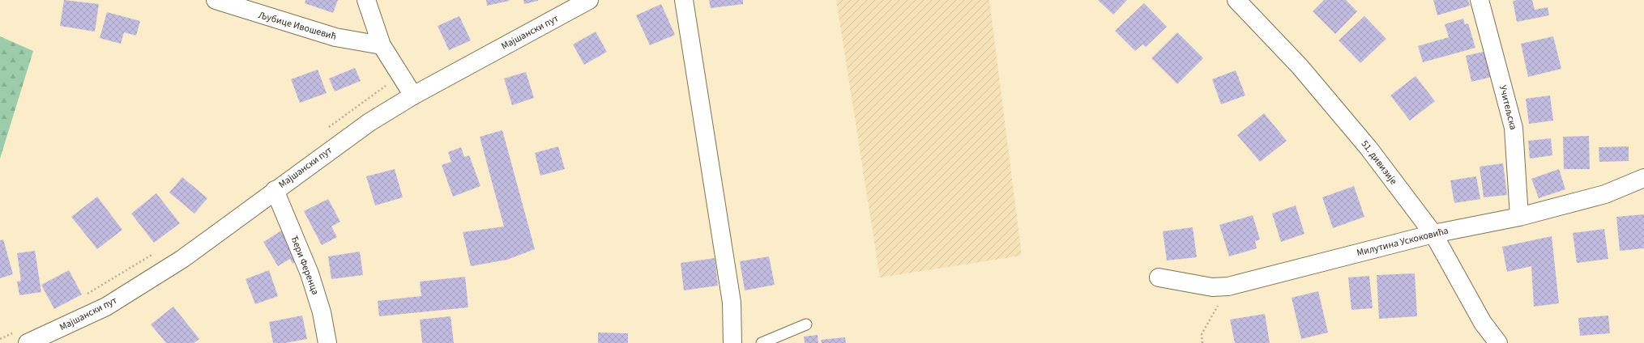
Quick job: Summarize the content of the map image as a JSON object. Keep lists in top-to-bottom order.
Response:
{
  "streets": {
    "street": [
      "Љубице Ивошевић",
      "Мајшански пут",
      "Учитељска",
      "51. дивизије",
      "Милутина Ускоковића",
      "Ђери Ференца"
    ]
  },
  "crossings": [
    ["Мајшански пут", "Ђери Ференца"],
    ["Учитељска", "Милутина Ускоковића"],
    ["51. дивизије", "Милутина Ускоковића"]
  ]
}
